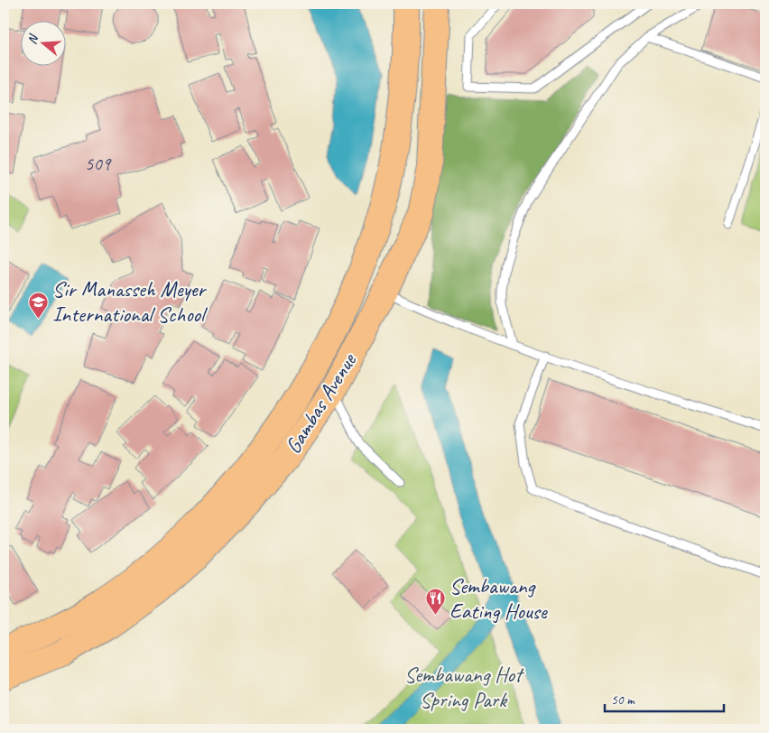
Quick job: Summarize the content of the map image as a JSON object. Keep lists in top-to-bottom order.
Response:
{
  "streets": {
    "main road": ["Gambas Avenue"]
  },
  "parks": ["Sembawang Hot Spring Park"],
  "places": {
    "school or university": ["Sir Manasseh Meyer International School"],
    "restaurant": ["Sembawang Eating House"]
  },
  "house_numbers": ["509"],
  "scale_bar": "50 m",
  "north": "left"
}
